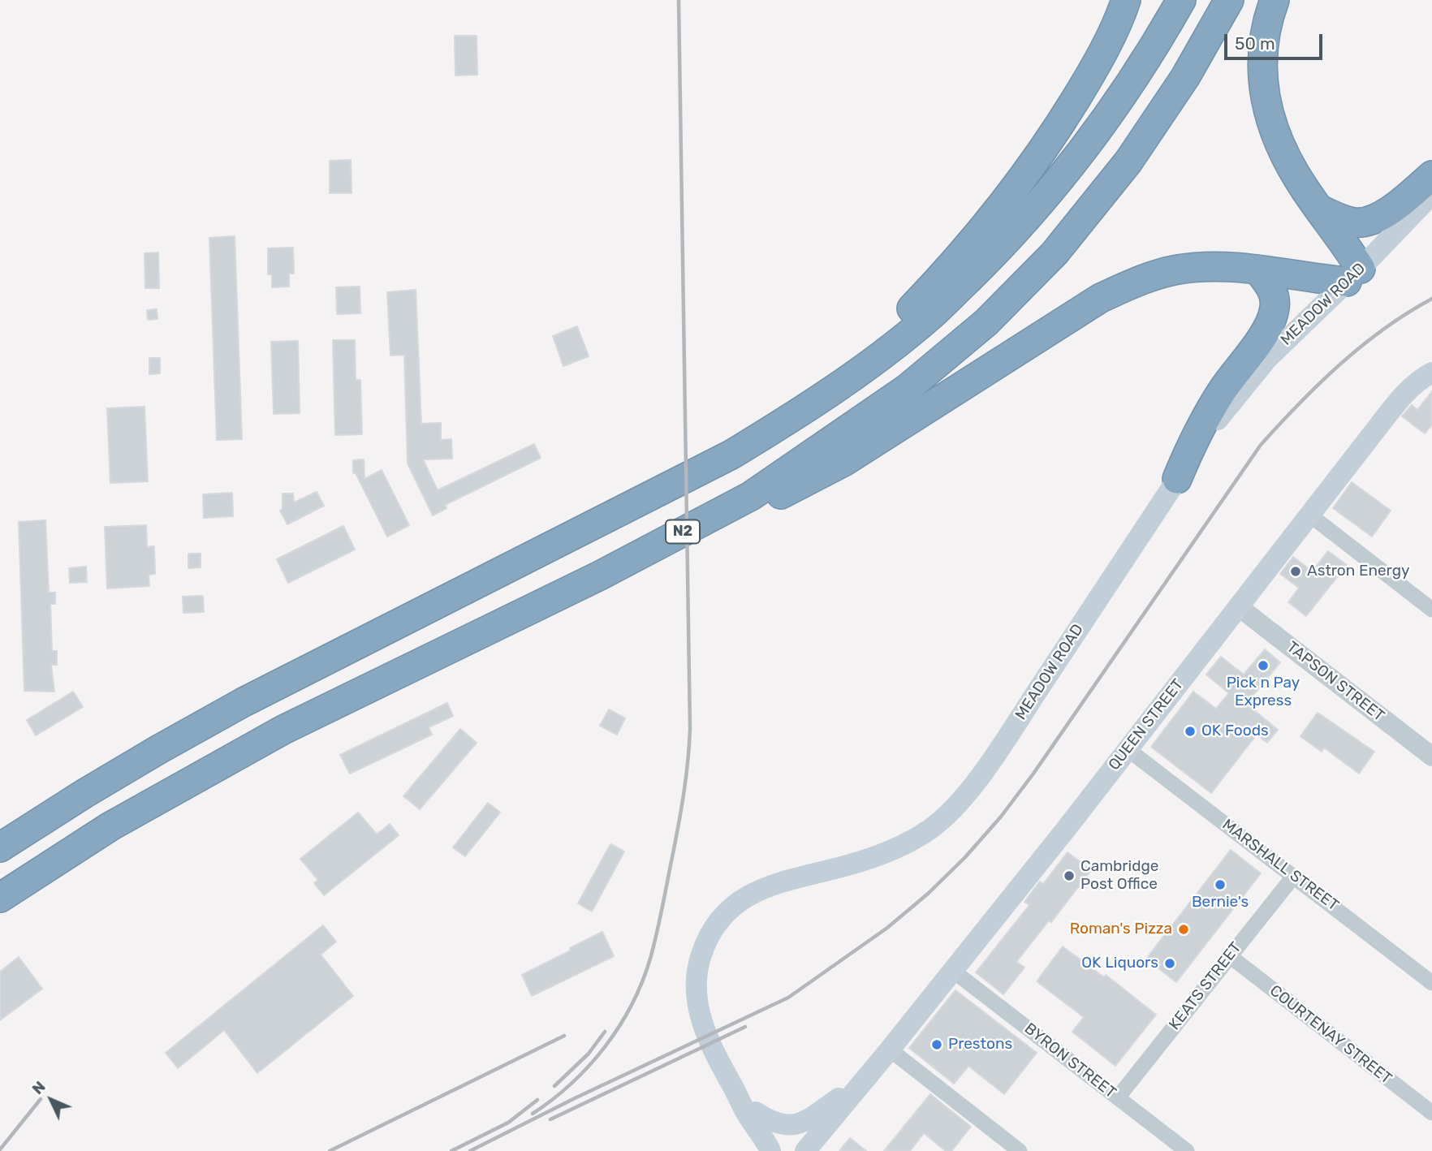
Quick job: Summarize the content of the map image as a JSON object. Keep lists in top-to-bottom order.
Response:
{
  "streets": {
    "highway": ["N2"],
    "main road": ["MEADOW ROAD", "QUEEN STREET"],
    "street": [
      "TAPSON STREET",
      "MARSHALL STREET",
      "KEATS STREET",
      "COURTENAY STREET",
      "BYRON STREET"
    ]
  },
  "crossings": [
    ["MEADOW ROAD", "QUEEN STREET"],
    ["TAPSON STREET", "QUEEN STREET"],
    ["QUEEN STREET", "MARSHALL STREET"],
    ["QUEEN STREET", "BYRON STREET"],
    ["MARSHALL STREET", "KEATS STREET"],
    ["KEATS STREET", "COURTENAY STREET"],
    ["KEATS STREET", "BYRON STREET"]
  ],
  "places": [
    "Astron Energy",
    "Pick n Pay Express",
    "OK Foods",
    "Cambridge Post Office",
    "Bernie's",
    "Roman's Pizza",
    "OK Liquors",
    "Prestons"
  ],
  "scale_bar": "50 m",
  "north": "top left"
}
